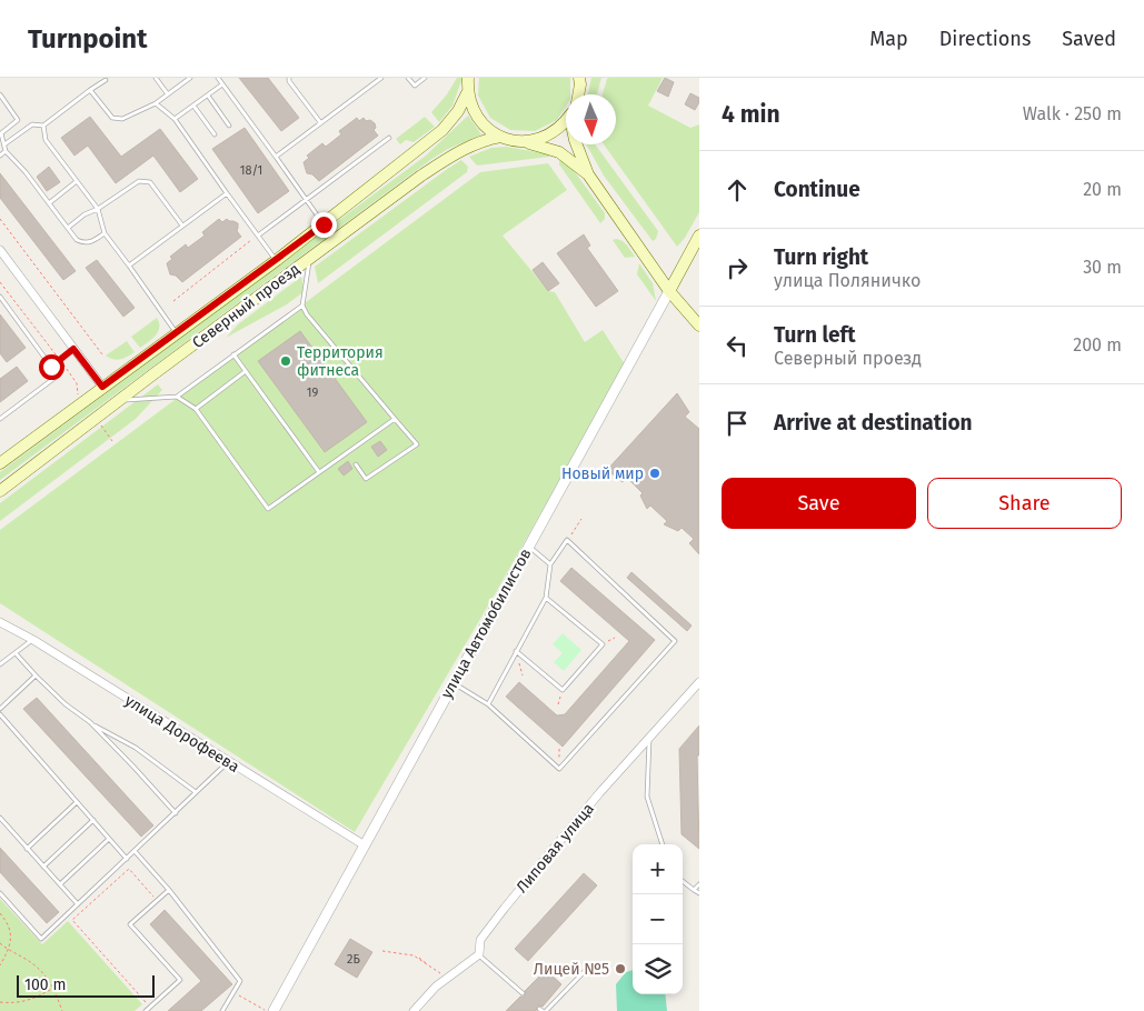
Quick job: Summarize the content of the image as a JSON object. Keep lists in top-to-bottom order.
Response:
{
  "streets": {
    "main road": ["Северный проезд", "улица Автомобилистов"],
    "street": ["улица Дорофеева", "Липовая улица"]
  },
  "crossings": [
    ["улица Автомобилистов", "улица Дорофеева"]
  ],
  "places": ["Территория фитнеса", "Новый мир", "Лицей №5"],
  "house_numbers": ["18/1", "19", "2Б"],
  "scale_bar": "100 m",
  "north": "bottom",
  "page": {
    "header": "Turnpoint",
    "nav": ["Map", "Directions", "Saved"],
    "heading": ["4 min", "Walk · 250 m"],
    "list": [
      ["Continue", "20 m"],
      ["Turn right", "улица Поляничко", "30 m"],
      ["Turn left", "Северный проезд", "200 m"],
      "Arrive at destination"
    ],
    "buttons": ["Save", "Share"],
    "map_buttons": ["+", "−"],
    "scale": "100 m"
  }
}
